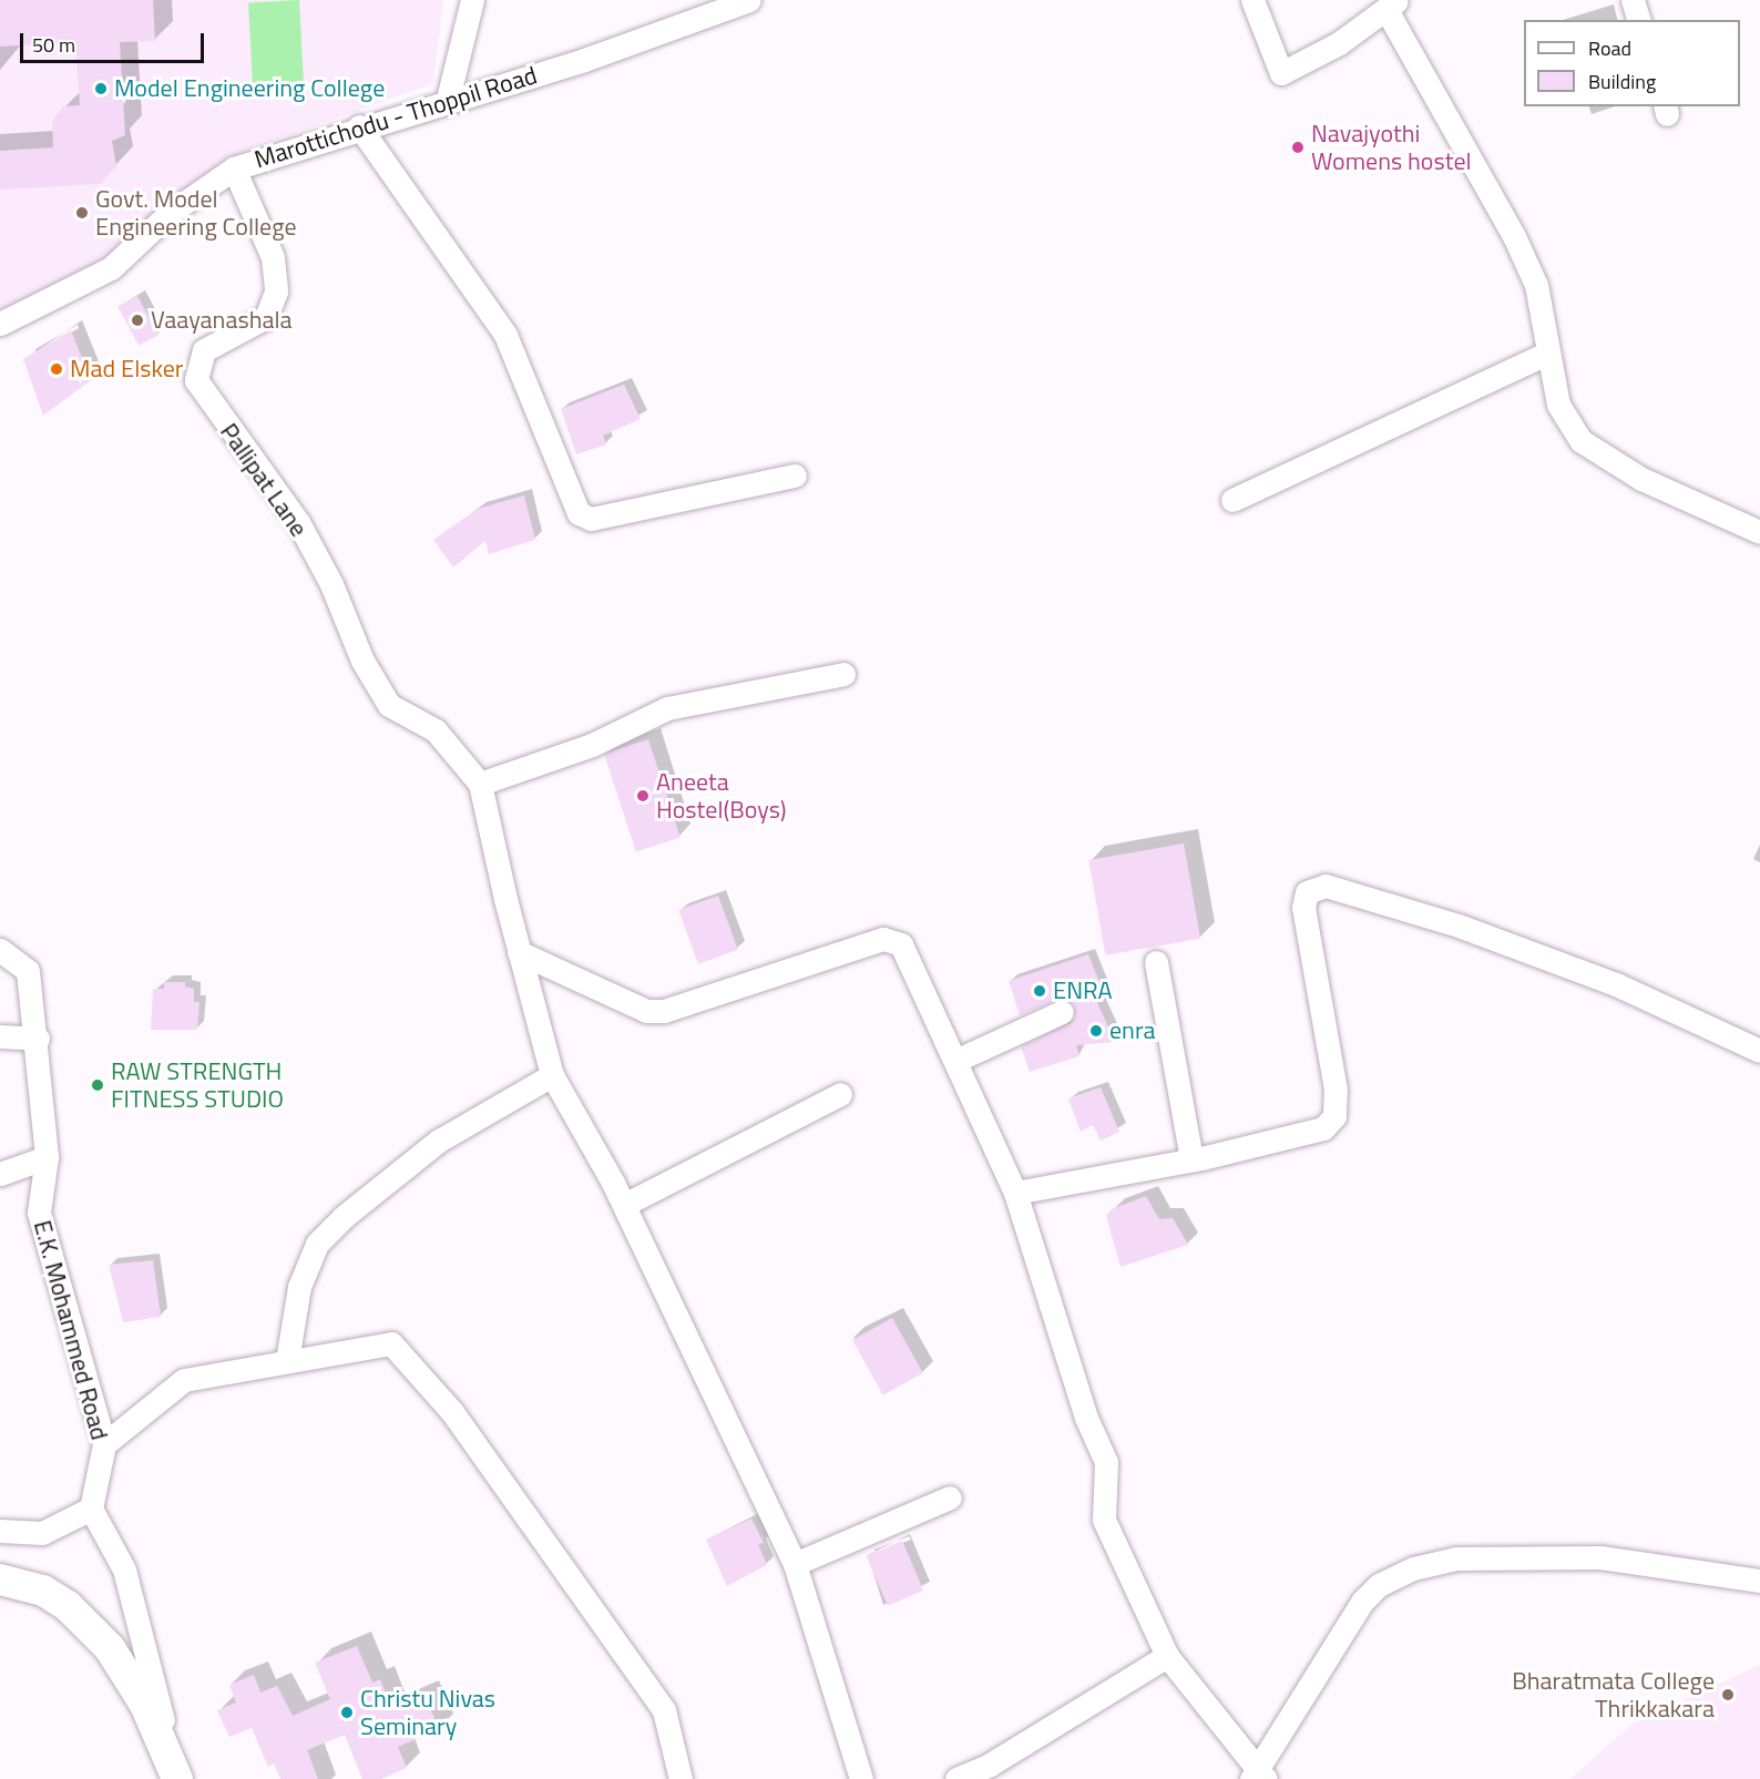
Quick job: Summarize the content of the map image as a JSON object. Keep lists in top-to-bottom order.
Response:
{
  "streets": {
    "street": ["Marottichodu - Thoppil Road", "Pallipat Lane", "E.K. Mohammed Road"]
  },
  "crossings": [
    ["Marottichodu - Thoppil Road", "Pallipat Lane"]
  ],
  "places": [
    "Model Engineering College",
    "Navajyothi Womens hostel",
    "Govt. Model Engineering College",
    "Vaayanashala",
    "Mad Elsker",
    "Aneeta Hostel(Boys)",
    "ENRA",
    "enra",
    "RAW STRENGTH FITNESS STUDIO",
    "Bharatmata College Thrikkakara",
    "Christu Nivas Seminary"
  ],
  "legend": ["Road", "Building"],
  "scale_bar": "50 m"
}
